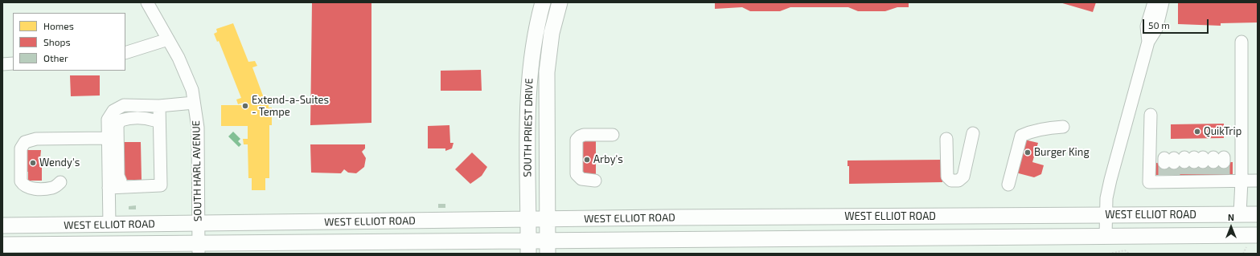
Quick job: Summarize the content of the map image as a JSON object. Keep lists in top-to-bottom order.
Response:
{
  "streets": {
    "main road": ["SOUTH PRIEST DRIVE", "WEST ELLIOT ROAD"],
    "street": ["SOUTH HARL AVENUE"]
  },
  "crossings": [
    ["SOUTH PRIEST DRIVE", "WEST ELLIOT ROAD"],
    ["SOUTH HARL AVENUE", "WEST ELLIOT ROAD"]
  ],
  "places": [
    "Extend-a-Suites - Tempe",
    "QuikTrip",
    "Burger King",
    "Arby's",
    "Wendy's"
  ],
  "legend": ["Homes", "Shops", "Other"],
  "scale_bar": "50 m",
  "north": "top"
}
